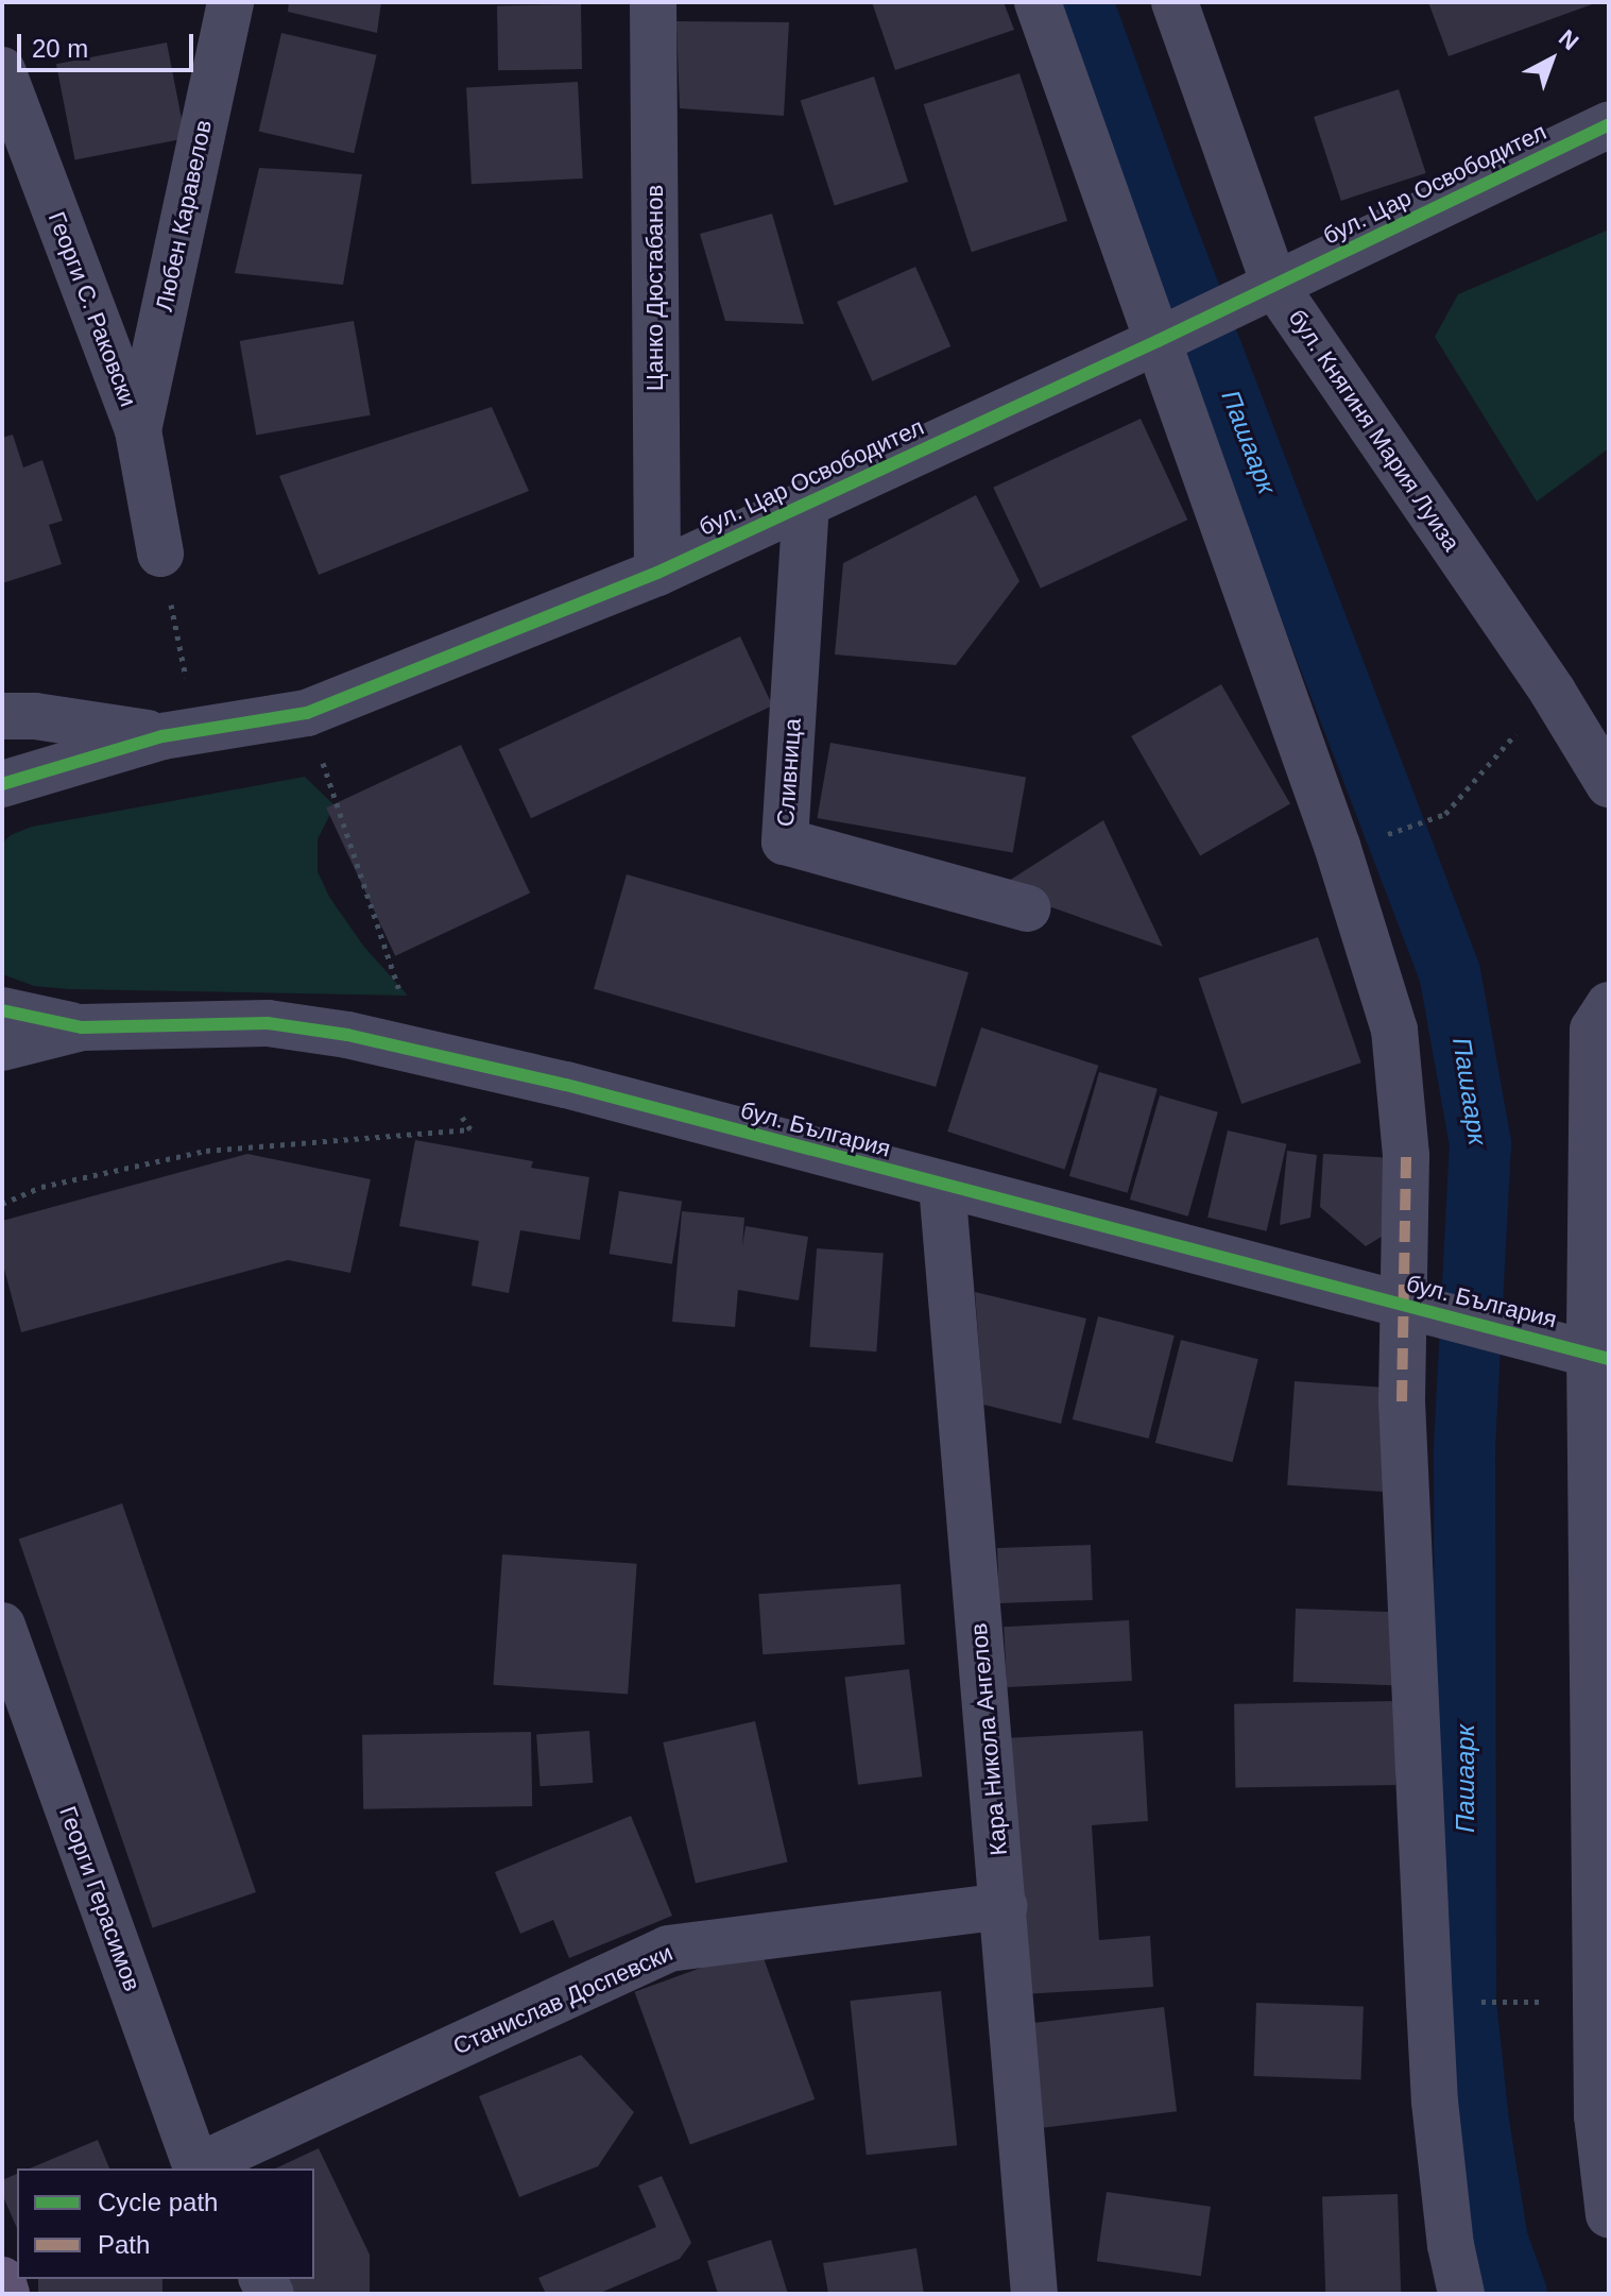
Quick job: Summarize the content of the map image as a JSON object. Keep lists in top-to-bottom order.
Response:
{
  "streets": {
    "street": [
      "бул. Цар Освободител",
      "Любен Каравелов",
      "Цанко Дюстабанов",
      "Георги С. Раковски",
      "бул. Княгиня Мария Луиза",
      "Сливница",
      "бул. България",
      "Кара Никола Ангелов",
      "Георги Герасимов",
      "Станислав Доспевски"
    ]
  },
  "crossings": [
    ["бул. Цар Освободител", "Цанко Дюстабанов"],
    ["бул. Цар Освободител", "бул. Княгиня Мария Луиза"],
    ["бул. Цар Освободител", "Сливница"],
    ["Любен Каравелов", "Георги С. Раковски"],
    ["бул. България", "Кара Никола Ангелов"],
    ["Кара Никола Ангелов", "Станислав Доспевски"],
    ["Георги Герасимов", "Станислав Доспевски"]
  ],
  "water": ["Пашаарк"],
  "legend": ["Cycle path", "Path"],
  "scale_bar": "20 m",
  "north": "top right"
}
